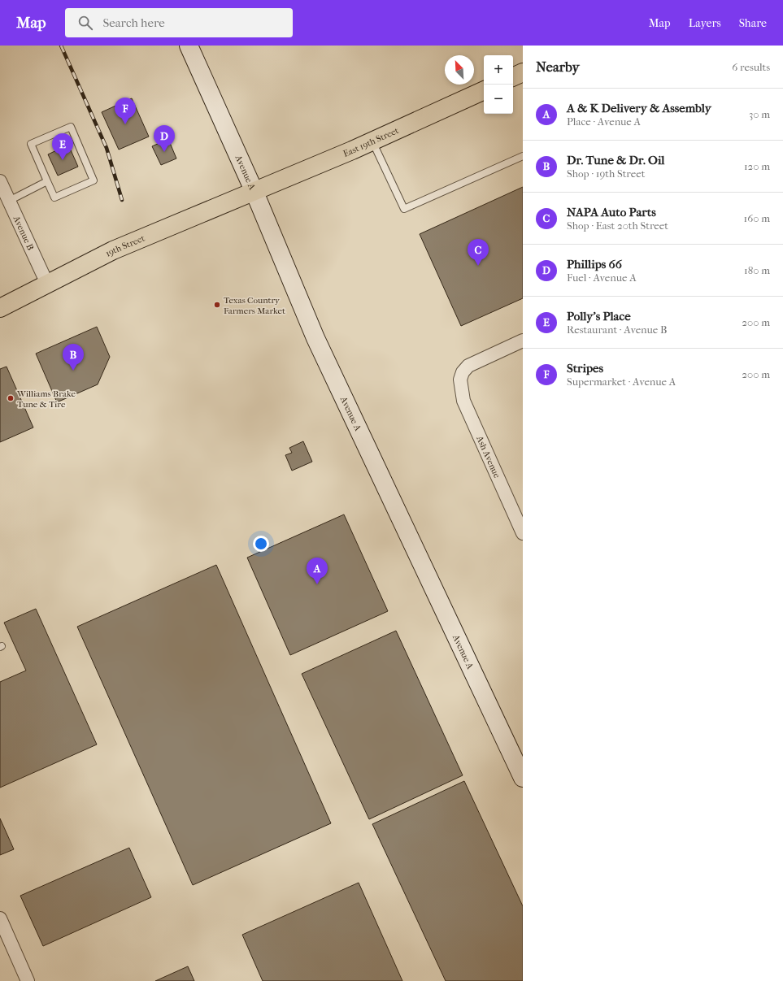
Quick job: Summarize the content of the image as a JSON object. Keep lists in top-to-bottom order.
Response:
{
  "streets": {
    "main road": ["East 19th Street", "Avenue A", "19th Street"],
    "street": ["Avenue B", "Ash Avenue"]
  },
  "crossings": [
    ["East 19th Street", "Avenue A"],
    ["East 19th Street", "19th Street"],
    ["Avenue A", "19th Street"],
    ["Avenue B", "19th Street"]
  ],
  "places": ["Texas Country Farmers Market", "Williams Brake Tune & Tire"],
  "north": "top left",
  "page": {
    "header": "Map",
    "search": "Search here",
    "nav": ["Map", "Layers", "Share"],
    "heading": ["Nearby", "6 results"],
    "map_buttons": ["+", "−"],
    "list": [
      {
        "mark": "A",
        "name": "A & K Delivery & Assembly",
        "note": "Place · Avenue A",
        "value": "30 m"
      },
      {
        "mark": "B",
        "name": "Dr. Tune & Dr. Oil",
        "note": "Shop · 19th Street",
        "value": "120 m"
      },
      {
        "mark": "C",
        "name": "NAPA Auto Parts",
        "note": "Shop · East 20th Street",
        "value": "160 m"
      },
      {
        "mark": "D",
        "name": "Phillips 66",
        "note": "Fuel · Avenue A",
        "value": "180 m"
      },
      {
        "mark": "E",
        "name": "Polly's Place",
        "note": "Restaurant · Avenue B",
        "value": "200 m"
      },
      {
        "mark": "F",
        "name": "Stripes",
        "note": "Supermarket · Avenue A",
        "value": "200 m"
      }
    ],
    "pins": [
      "F",
      "D",
      "E",
      "C",
      "B",
      "A"
    ]
  }
}
